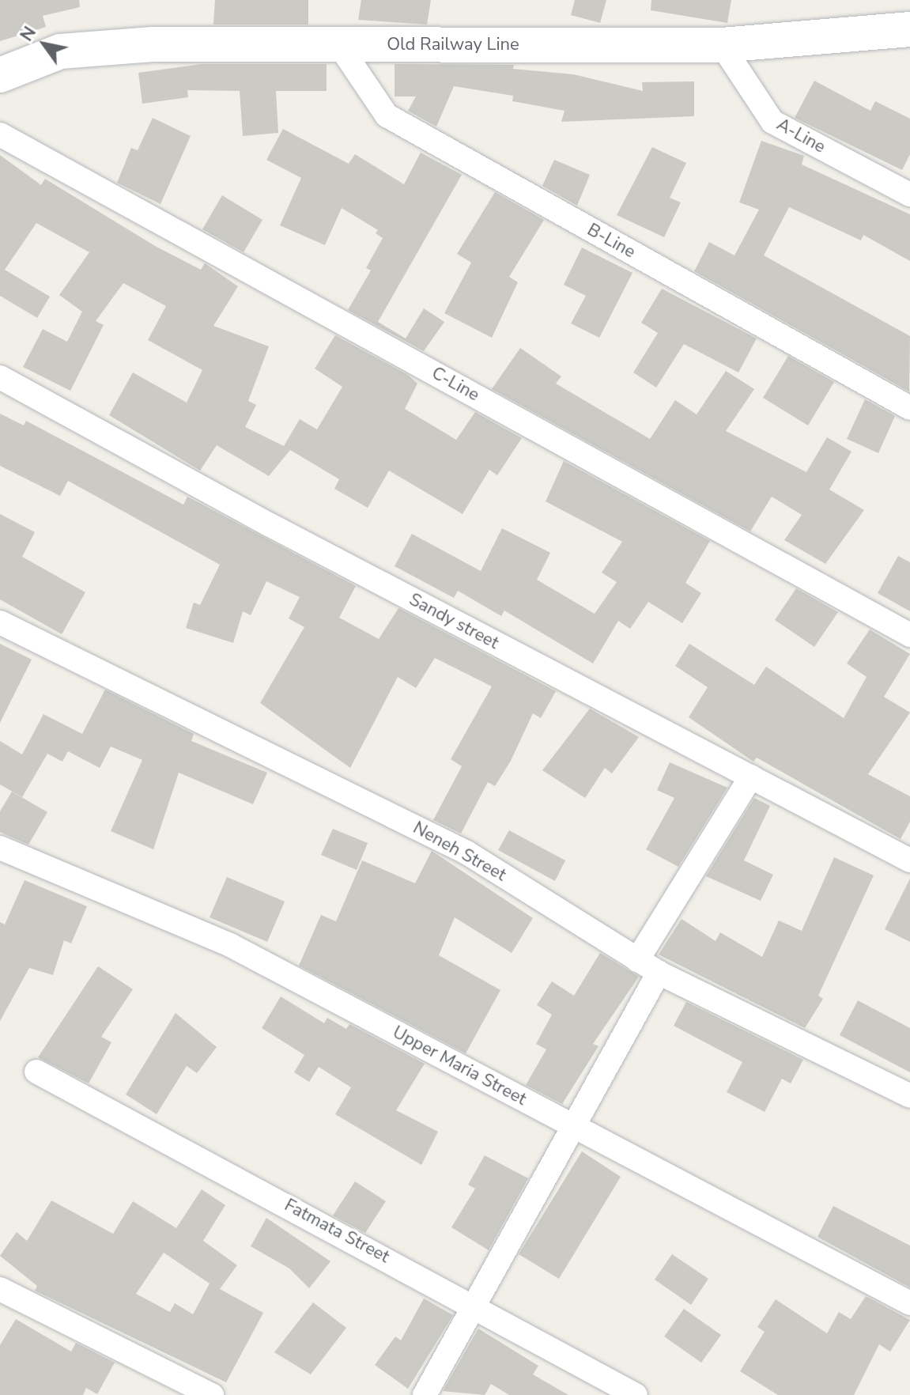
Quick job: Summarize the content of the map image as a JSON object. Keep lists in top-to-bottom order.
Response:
{
  "streets": {
    "street": [
      "Old Railway Line",
      "A-Line",
      "B-Line",
      "C-Line",
      "Sandy street",
      "Neneh Street",
      "Upper Maria Street",
      "Fatmata Street"
    ]
  },
  "crossings": [
    ["Old Railway Line", "A-Line"],
    ["Old Railway Line", "B-Line"]
  ],
  "north": "top left"
}
